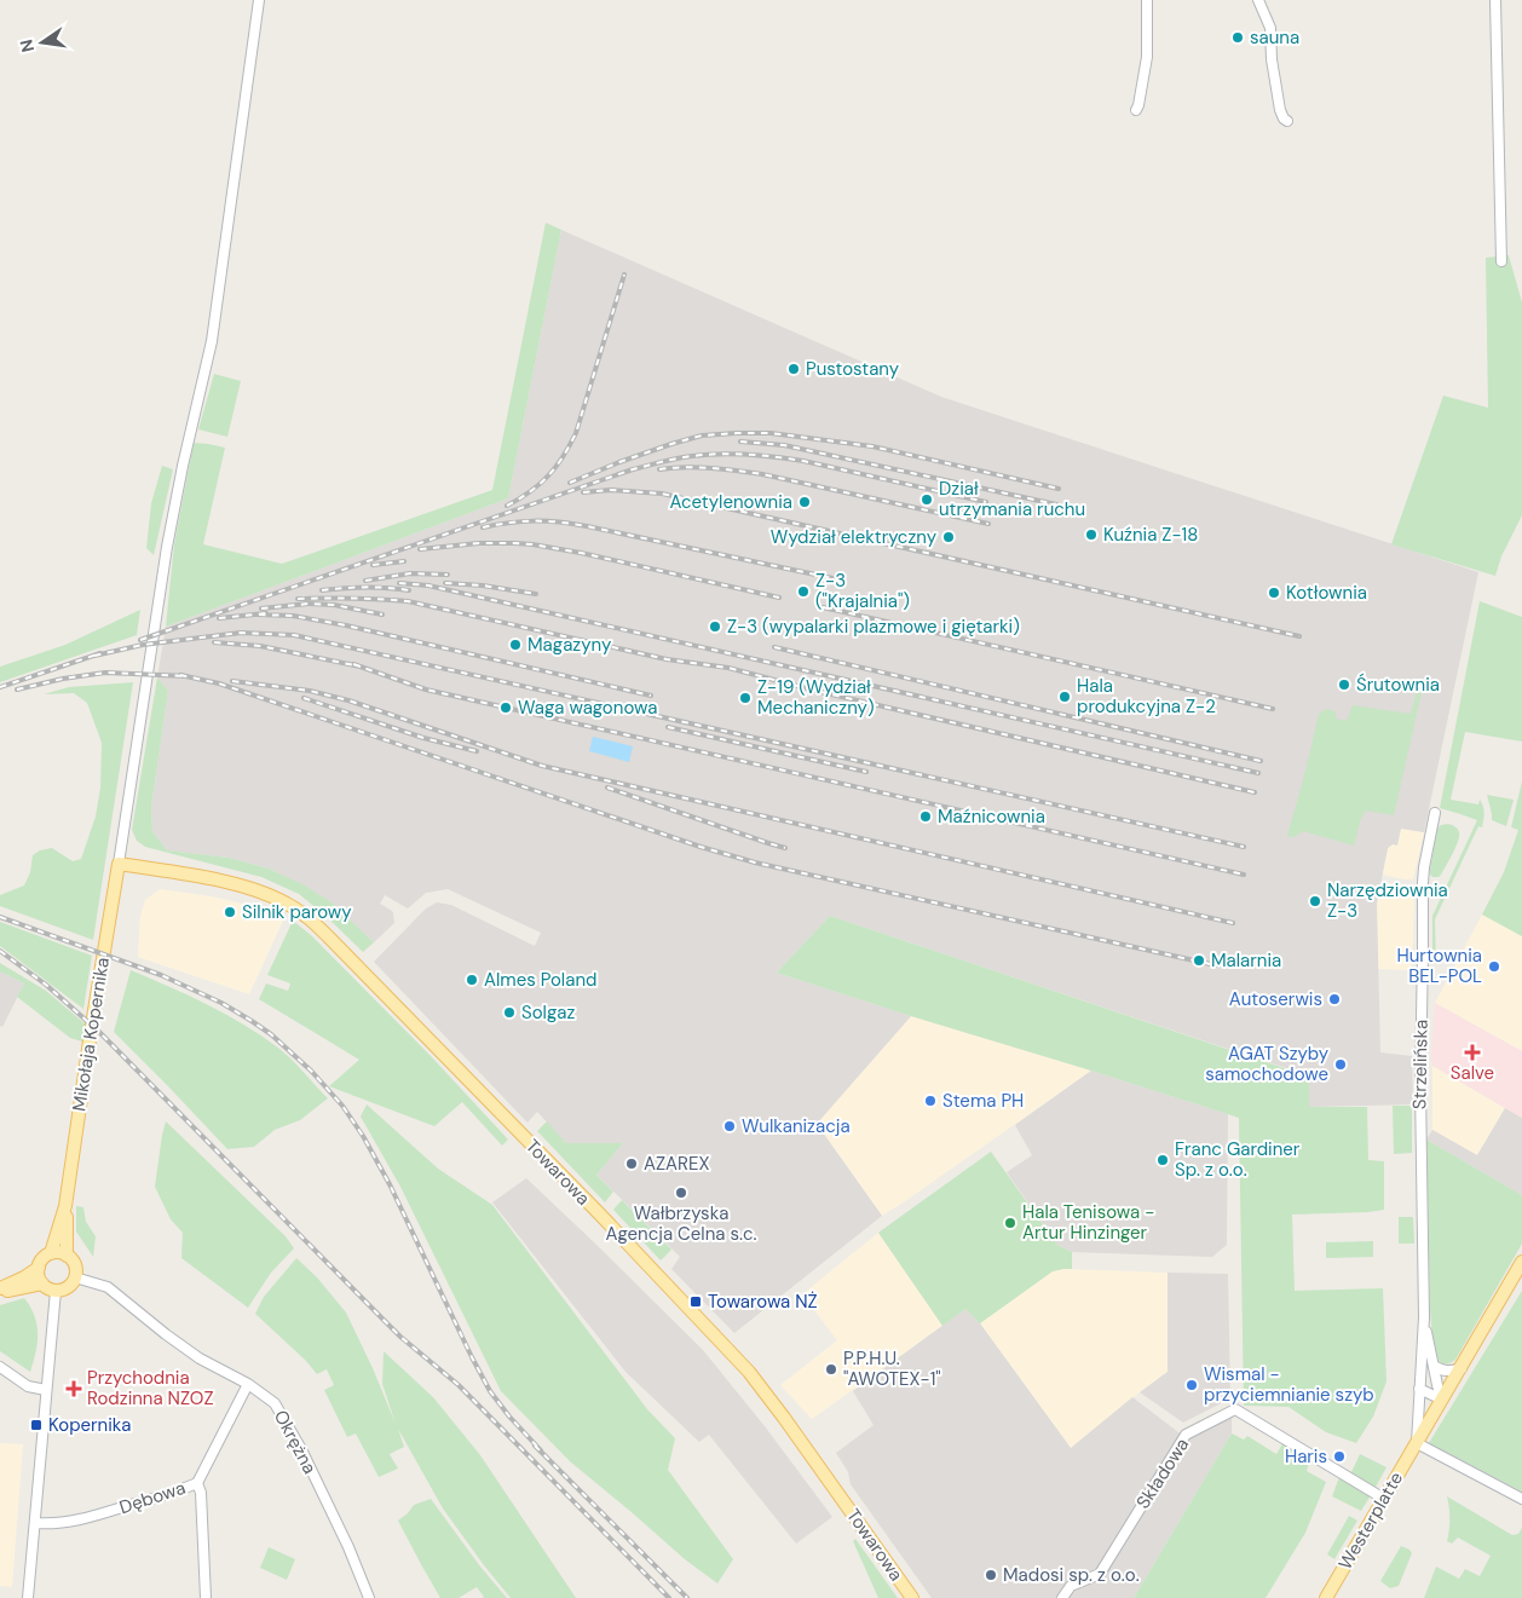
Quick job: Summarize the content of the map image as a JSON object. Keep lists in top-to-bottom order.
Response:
{
  "streets": {
    "main road": ["Mikołaja Kopernika", "Towarowa", "Westerplatte"],
    "street": [
      "Strzelińska",
      "Okrężna",
      "Składowa",
      "Dębowa"
    ]
  },
  "crossings": [
    ["Mikołaja Kopernika", "Towarowa"],
    ["Mikołaja Kopernika", "Okrężna"],
    ["Strzelińska", "Westerplatte"],
    ["Okrężna", "Dębowa"],
    ["Składowa", "Westerplatte"]
  ],
  "places": {
    "other": [
      "sauna",
      "Pustostany",
      "Dział utrzymania ruchu",
      "Acetylenownia",
      "Kuźnia Z-18",
      "Wydział elektryczny",
      "Z-3 (\"Krajalnia\")",
      "Kotłownia",
      "Z-3 (wypalarki plazmowe i giętarki)",
      "Magazyny",
      "Śrutownia",
      "Hala produkcyjna Z-2",
      "Z-19 (Wydział Mechaniczny)",
      "Waga wagonowa",
      "Maźnicownia",
      "Narzędziownia Z-3",
      "Silnik parowy",
      "Malarnia",
      "Hurtownia BEL-POL",
      "Almes Poland",
      "Autoserwis",
      "Solgaz",
      "AGAT Szyby samochodowe",
      "Stema PH",
      "Wulkanizacja",
      "Franc Gardiner Sp. z o.o.",
      "AZAREX",
      "Wałbrzyska Agencja Celna s.c.",
      "Hala Tenisowa - Artur Hinzinger",
      "P.P.H.U. \"AWOTEX-1\"",
      "Wismal - przyciemnianie szyb",
      "Haris",
      "Madosi sp. z o.o."
    ],
    "health": ["Salve", "Przychodnia Rodzinna NZOZ"],
    "transit": ["Towarowa NŻ", "Kopernika"]
  },
  "north": "left"
}
